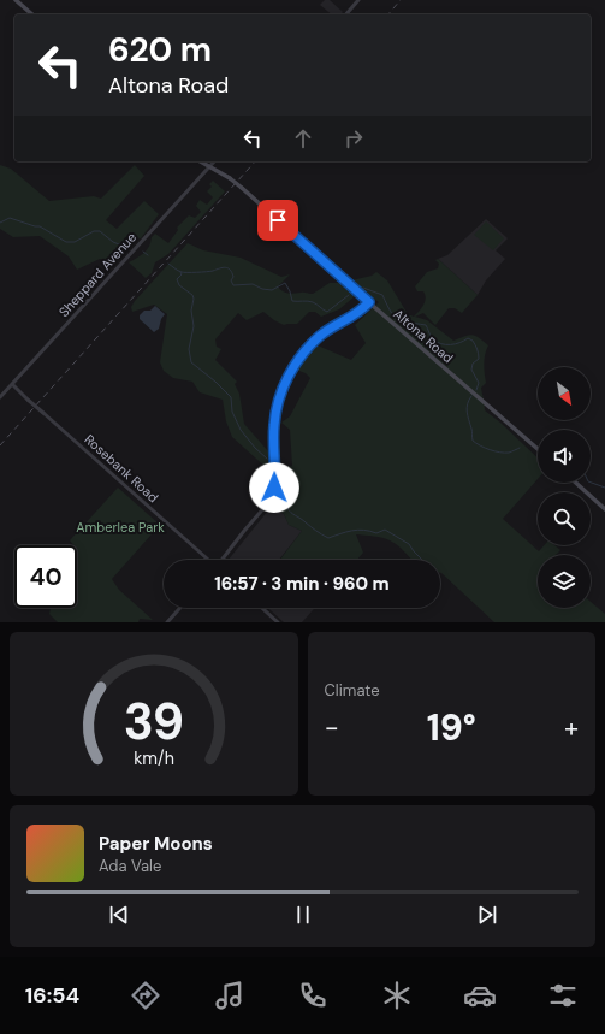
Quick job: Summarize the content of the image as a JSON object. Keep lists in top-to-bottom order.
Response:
{
  "streets": {
    "main road": ["Altona Road"],
    "street": ["Sheppard Avenue", "Rosebank Road"]
  },
  "crossings": [
    ["Sheppard Avenue", "Altona Road"],
    ["Sheppard Avenue", "Rosebank Road"]
  ],
  "parks": ["Amberlea Park"],
  "north": "bottom right",
  "page": {
    "turn": ["620 m", "Altona Road"],
    "limit": "40",
    "trip": "16:57 · 3 min · 960 m",
    "tile": "Climate",
    "heat": ["−", "19°", "+"],
    "song": ["Paper Moons", "Ada Vale"],
    "tabs": "16:54",
    "gauge": ["39", "km/h"]
  }
}
